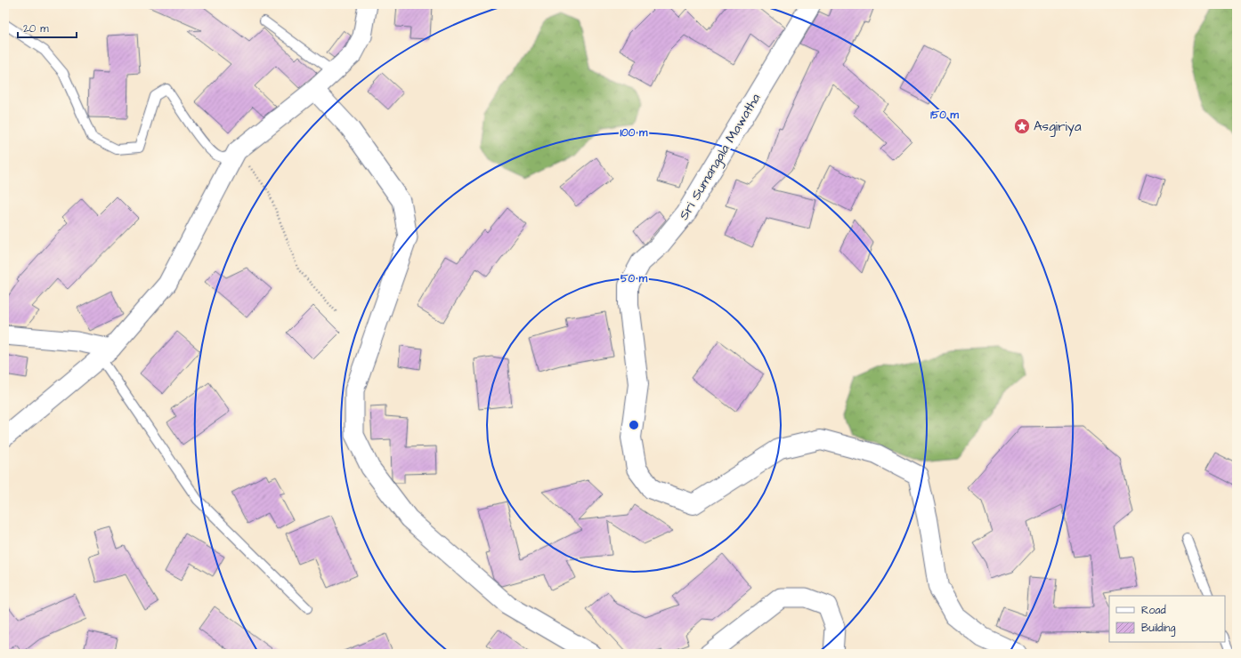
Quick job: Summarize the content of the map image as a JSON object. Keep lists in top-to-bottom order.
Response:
{
  "streets": {
    "street": ["Sri Sumangala Mawatha"]
  },
  "places": {
    "place": ["Asgiriya"]
  },
  "legend": ["Road", "Building"],
  "scale_bar": "20 m",
  "rings": ["150 m", "100 m", "50 m"]
}
